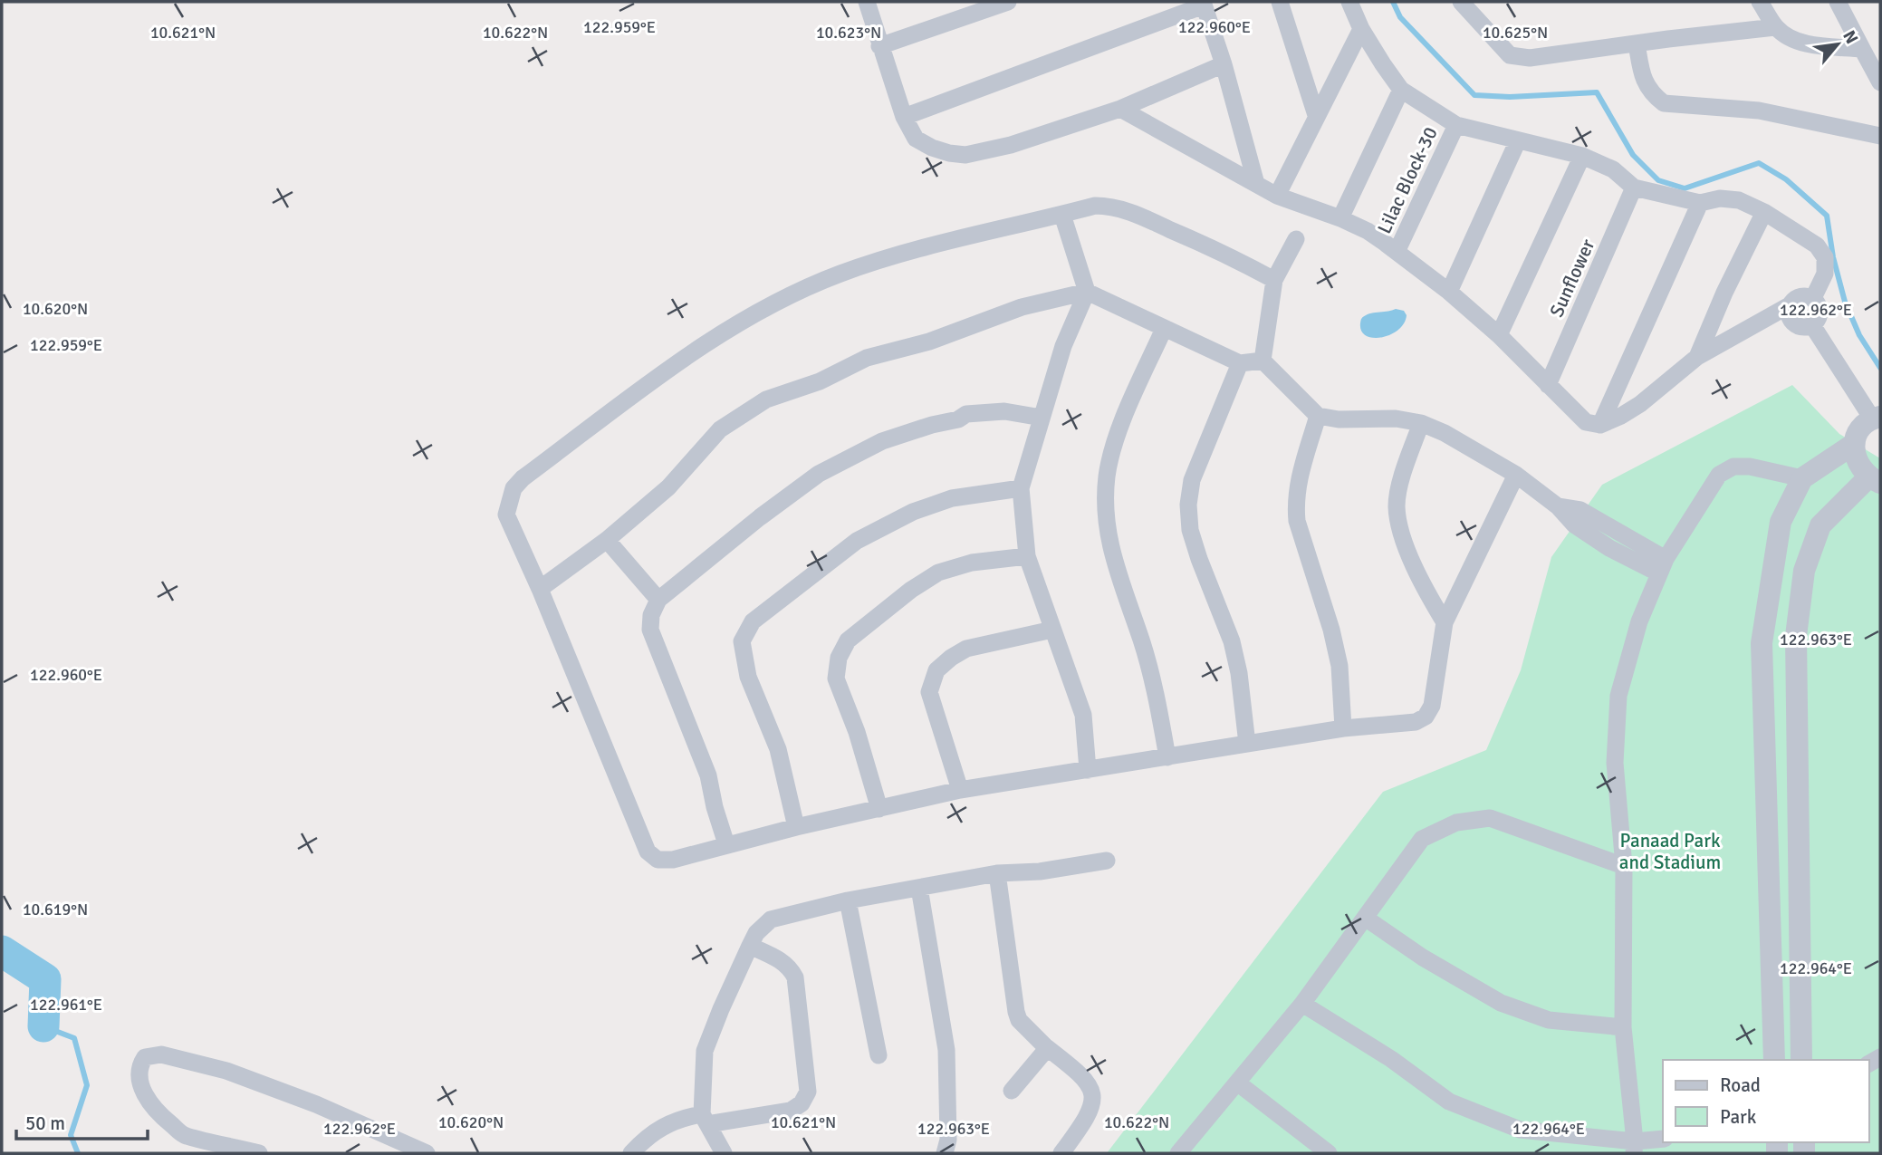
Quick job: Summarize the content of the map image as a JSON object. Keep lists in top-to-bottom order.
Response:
{
  "streets": {
    "street": ["Lilac Block-30", "Sunflower"]
  },
  "parks": ["Panaad Park and Stadium"],
  "legend": ["Road", "Park"],
  "scale_bar": "50 m",
  "north": "top right",
  "coordinates": [
    "122.959°E",
    "122.960°E",
    "10.621°N",
    "10.622°N",
    "10.623°N",
    "10.625°N",
    "10.620°N",
    "122.962°E",
    "122.963°E",
    "10.619°N",
    "122.964°E",
    "122.961°E"
  ]
}
